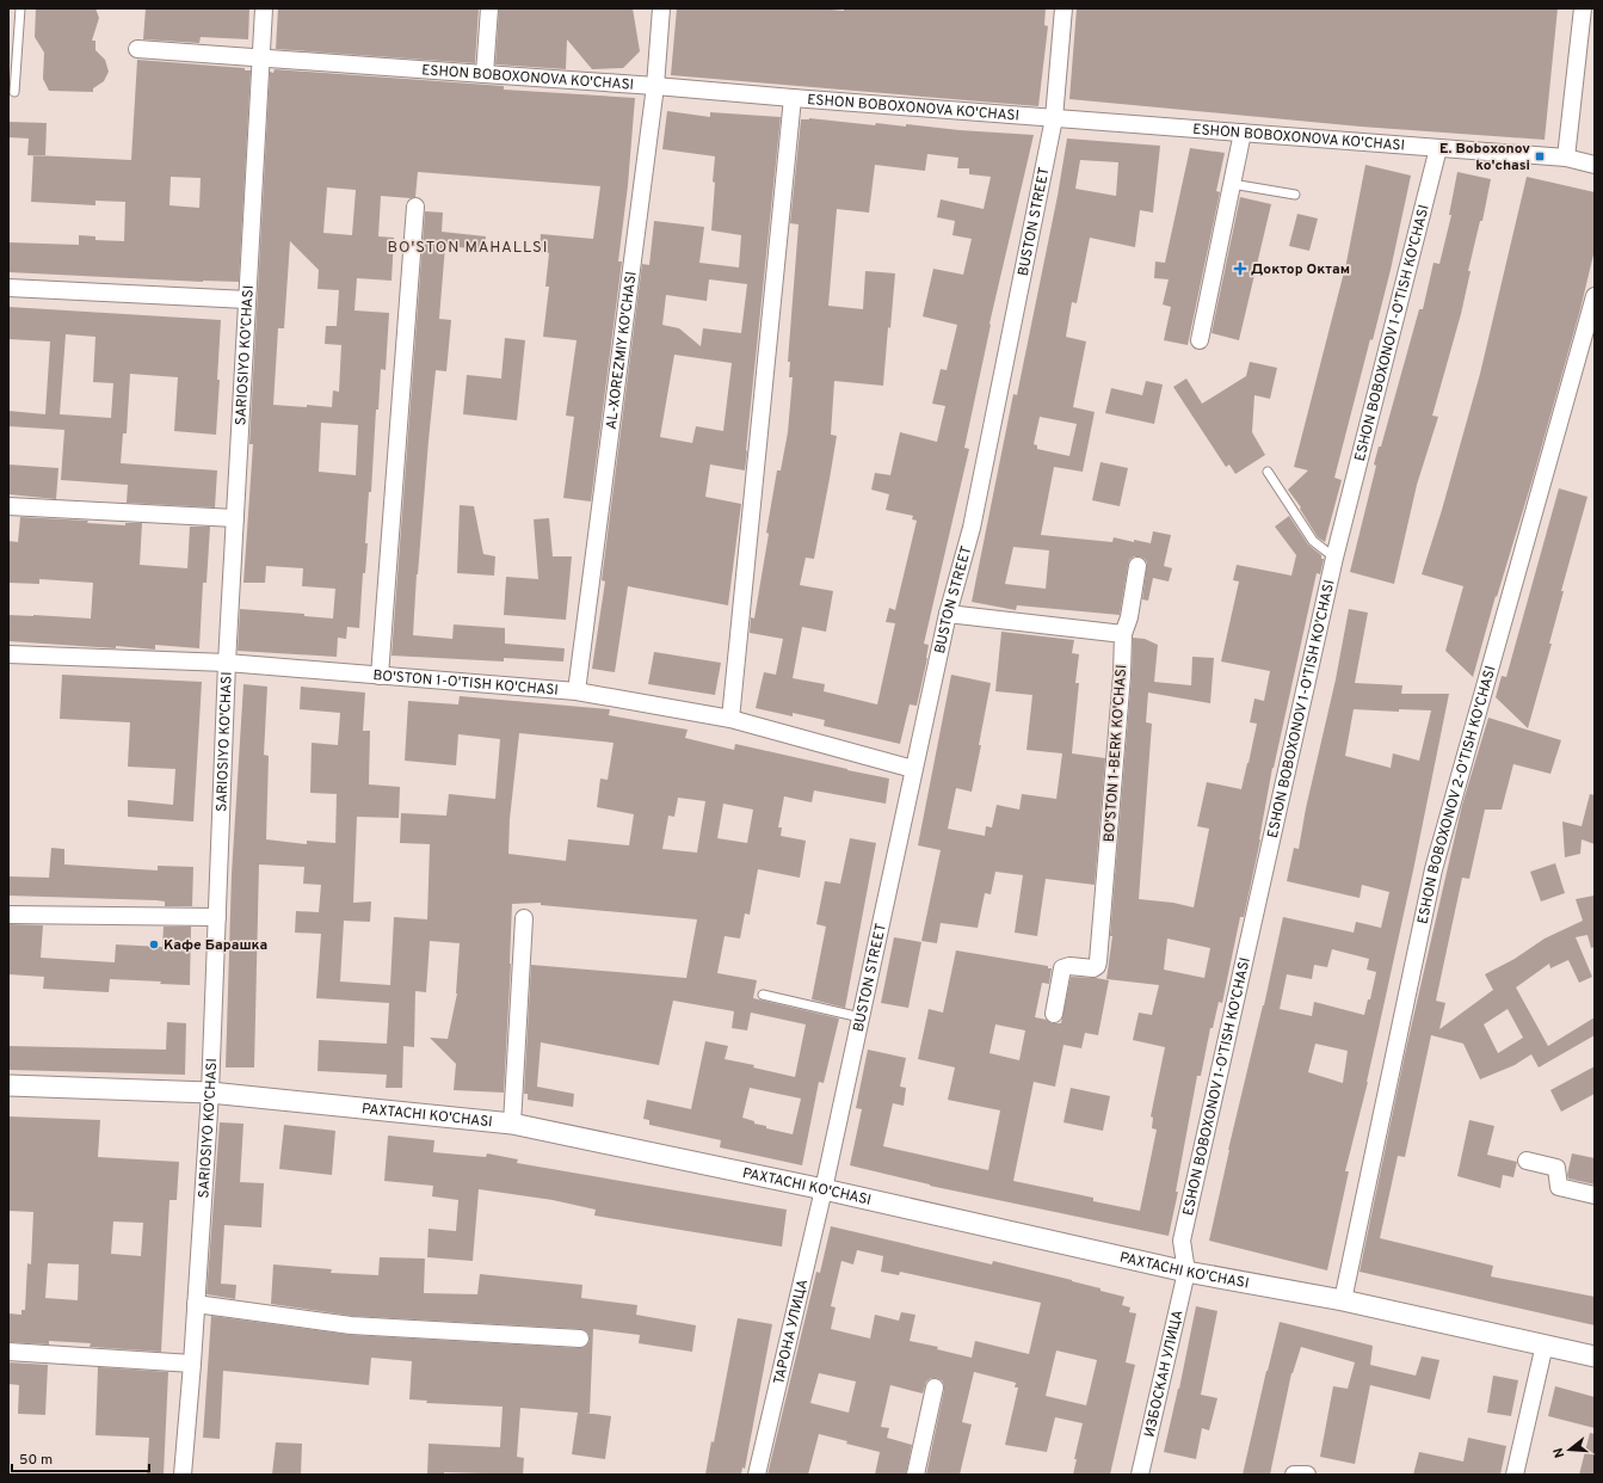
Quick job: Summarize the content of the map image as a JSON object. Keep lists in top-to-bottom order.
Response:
{
  "streets": {
    "street": [
      "ESHON BOBOXONOVA KO'CHASI",
      "BUSTON STREET",
      "ESHON BOBOXONOV 1-O'TISH KO'CHASI",
      "AL-XOREZMIY KO'CHASI",
      "SARIOSIYO KO'CHASI",
      "BO'STON 1-O'TISH KO'CHASI",
      "BO'STON 1-BERK KO'CHASI",
      "ESHON BOBOXONOV 2-O'TISH KO'CHASI",
      "PAXTACHI KO'CHASI",
      "ТАРОНА УЛИЦА",
      "ИЗБОСКАН УЛИЦА"
    ]
  },
  "crossings": [
    ["ESHON BOBOXONOVA KO'CHASI", "BUSTON STREET"],
    ["ESHON BOBOXONOVA KO'CHASI", "ESHON BOBOXONOV 1-O'TISH KO'CHASI"],
    ["ESHON BOBOXONOVA KO'CHASI", "AL-XOREZMIY KO'CHASI"],
    ["ESHON BOBOXONOVA KO'CHASI", "SARIOSIYO KO'CHASI"],
    ["BUSTON STREET", "BO'STON 1-O'TISH KO'CHASI"],
    ["BUSTON STREET", "PAXTACHI KO'CHASI"],
    ["BUSTON STREET", "ТАРОНА УЛИЦА"],
    ["ESHON BOBOXONOV 1-O'TISH KO'CHASI", "PAXTACHI KO'CHASI"],
    ["ESHON BOBOXONOV 1-O'TISH KO'CHASI", "ИЗБОСКАН УЛИЦА"],
    ["AL-XOREZMIY KO'CHASI", "BO'STON 1-O'TISH KO'CHASI"],
    ["SARIOSIYO KO'CHASI", "BO'STON 1-O'TISH KO'CHASI"],
    ["SARIOSIYO KO'CHASI", "PAXTACHI KO'CHASI"],
    ["ESHON BOBOXONOV 2-O'TISH KO'CHASI", "PAXTACHI KO'CHASI"],
    ["PAXTACHI KO'CHASI", "ТАРОНА УЛИЦА"],
    ["PAXTACHI KO'CHASI", "ИЗБОСКАН УЛИЦА"]
  ],
  "districts": ["BO'STON MAHALLSI"],
  "places": {
    "transit": ["E. Boboxonov ko'chasi"],
    "health": ["Доктор Октам"],
    "other": ["Кафе Барашка"]
  },
  "scale_bar": "50 m",
  "north": "left"
}
